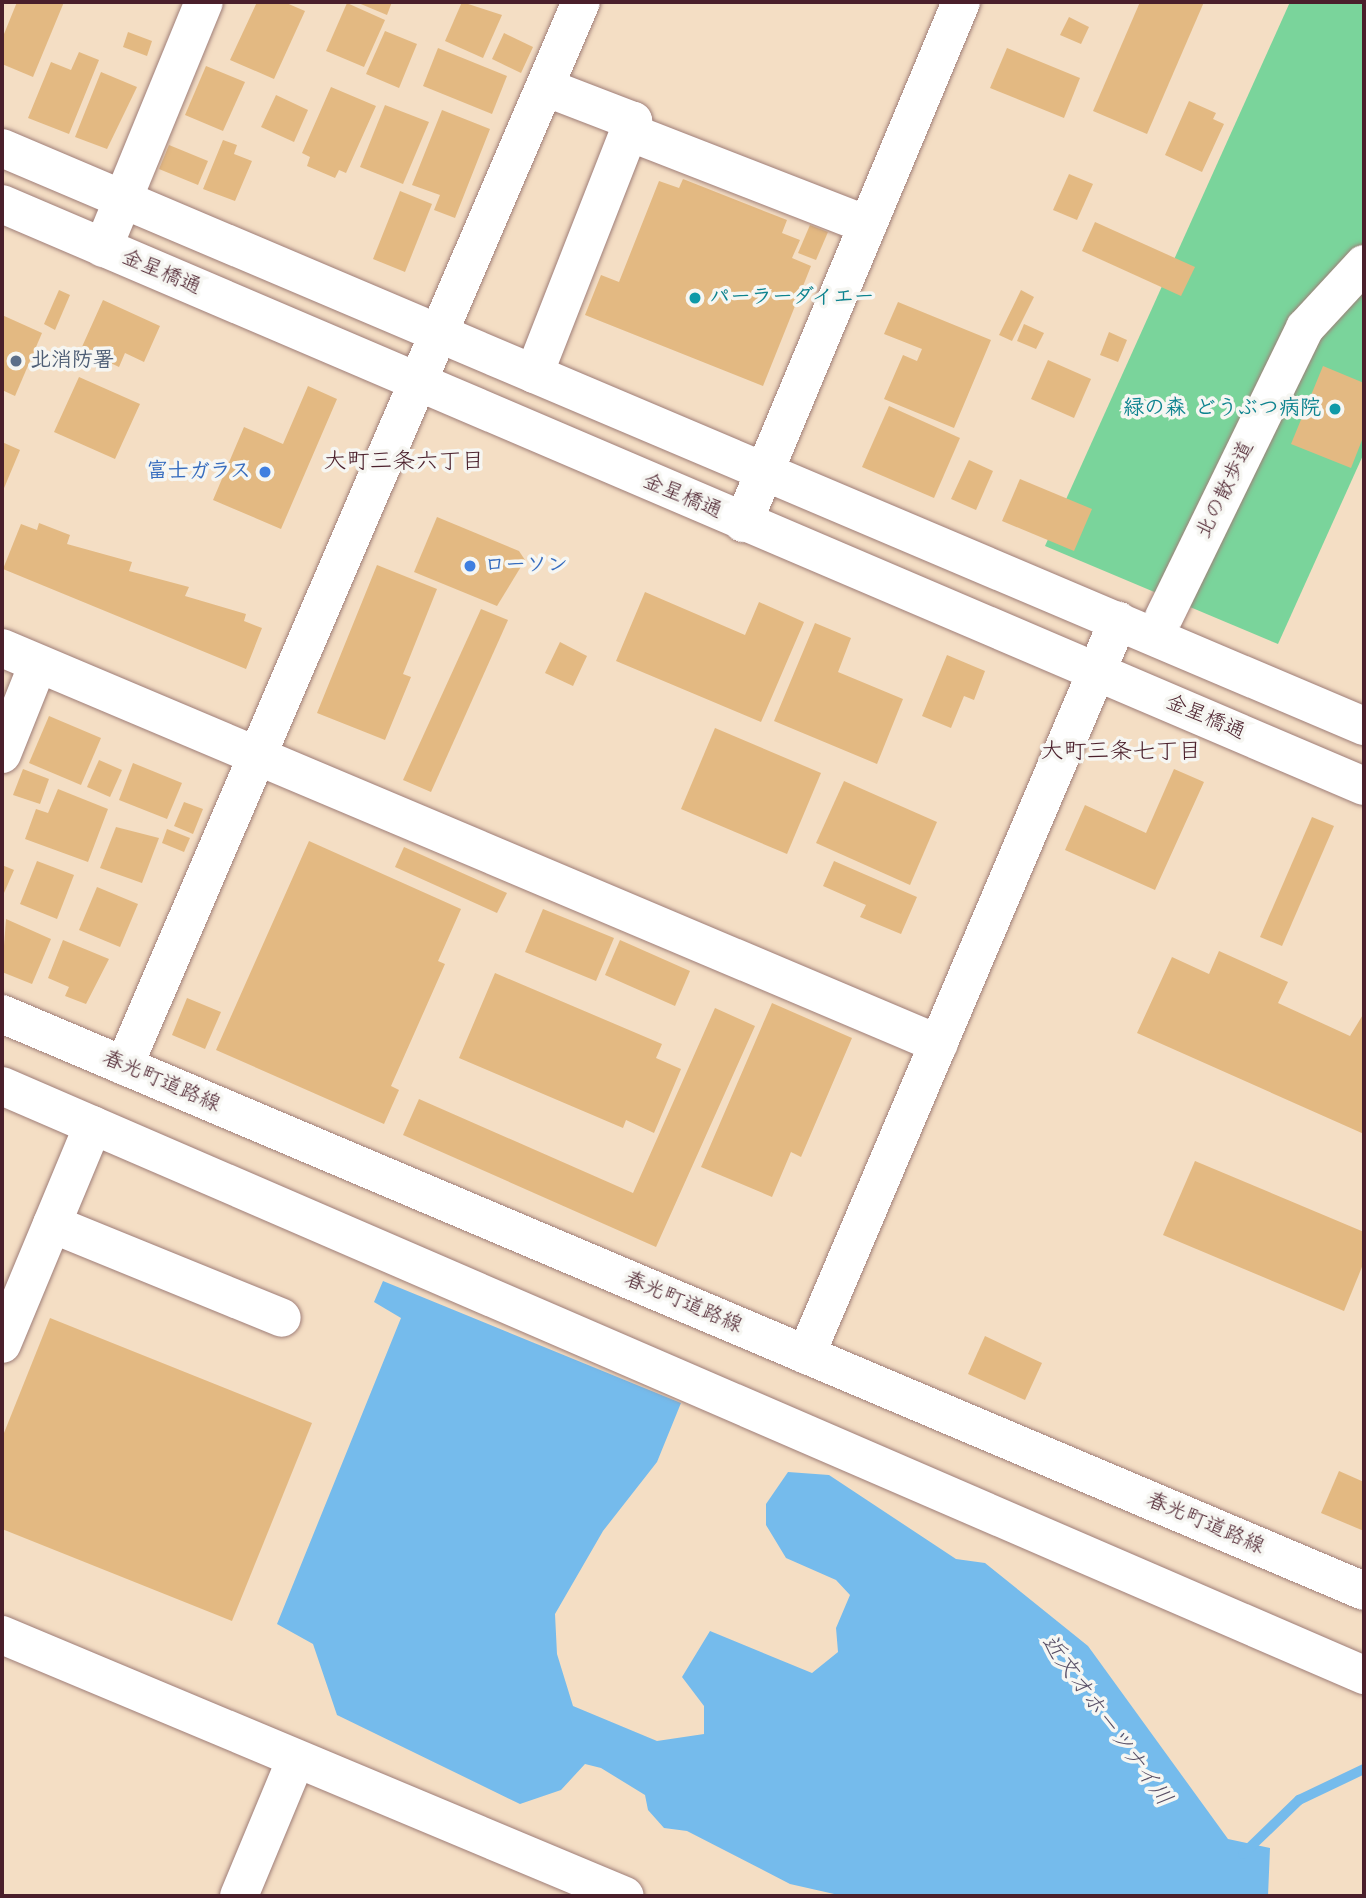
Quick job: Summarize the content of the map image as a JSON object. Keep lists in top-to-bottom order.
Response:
{
  "streets": {
    "street": ["金星橋通", "北の散歩道", "春光町道路線"]
  },
  "districts": ["大町三条六丁目", "大町三条七丁目"],
  "water": ["近文オホーツナイ川"],
  "places": [
    "パーラーダイエー",
    "北消防署",
    "緑の森 どうぶつ病院",
    "富士ガラス",
    "ローソン"
  ]
}
